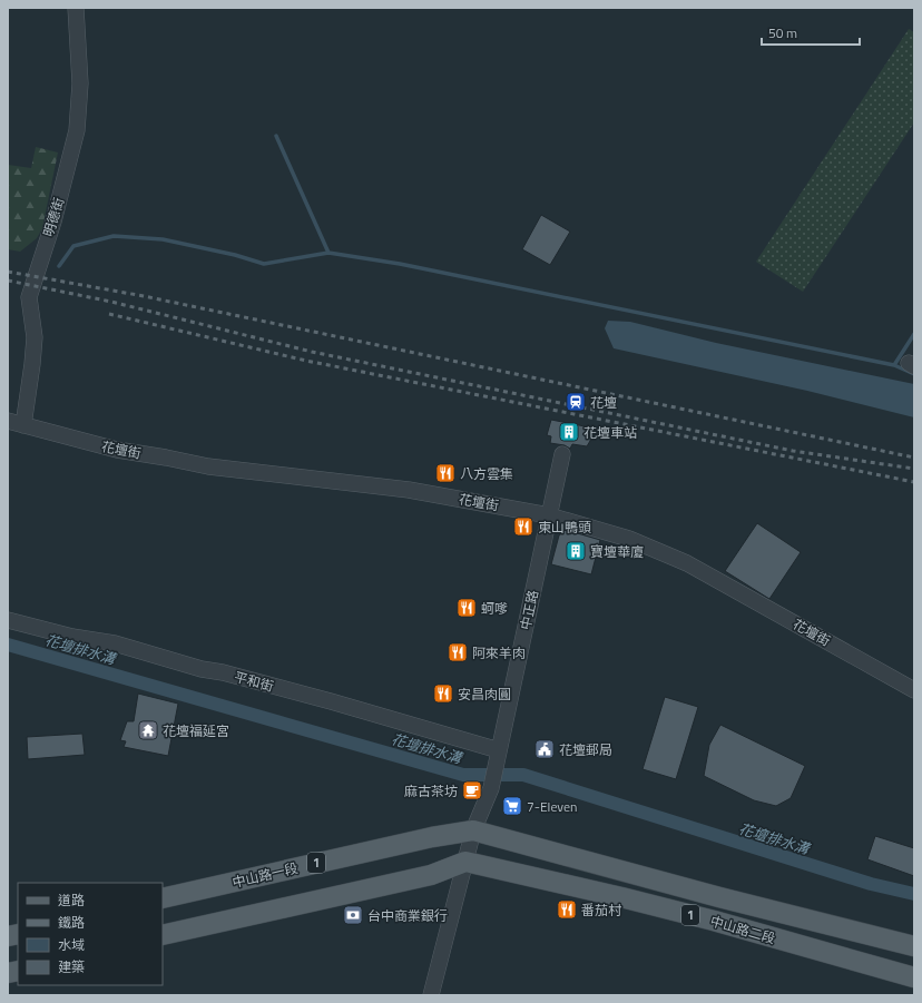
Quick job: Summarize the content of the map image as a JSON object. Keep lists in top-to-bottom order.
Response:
{
  "streets": {
    "main road": ["1", "中山路一段", "中山路二段"],
    "street": [
      "明德街",
      "花壇街",
      "中正路",
      "平和街"
    ]
  },
  "crossings": [
    ["明德街", "花壇街"],
    ["花壇街", "中正路"],
    ["中正路", "平和街"],
    ["中正路", "中山路一段"],
    ["中正路", "中山路二段"],
    ["中山路一段", "中山路二段"]
  ],
  "water": ["花壇排水溝"],
  "places": {
    "station": ["花壇"],
    "building": ["花壇車站", "寶壇華廈"],
    "restaurant": [
      "八方雲集",
      "東山鴨頭",
      "蚵嗲",
      "阿來羊肉",
      "安昌肉圓",
      "番茄村"
    ],
    "temple": ["花壇福延宮"],
    "public building": ["花壇郵局"],
    "cafe": ["麻古茶坊"],
    "supermarket": ["7-Eleven"],
    "bank": ["台中商業銀行"]
  },
  "legend": [
    "道路",
    "鐵路",
    "水域",
    "建築"
  ],
  "scale_bar": "50 m"
}
